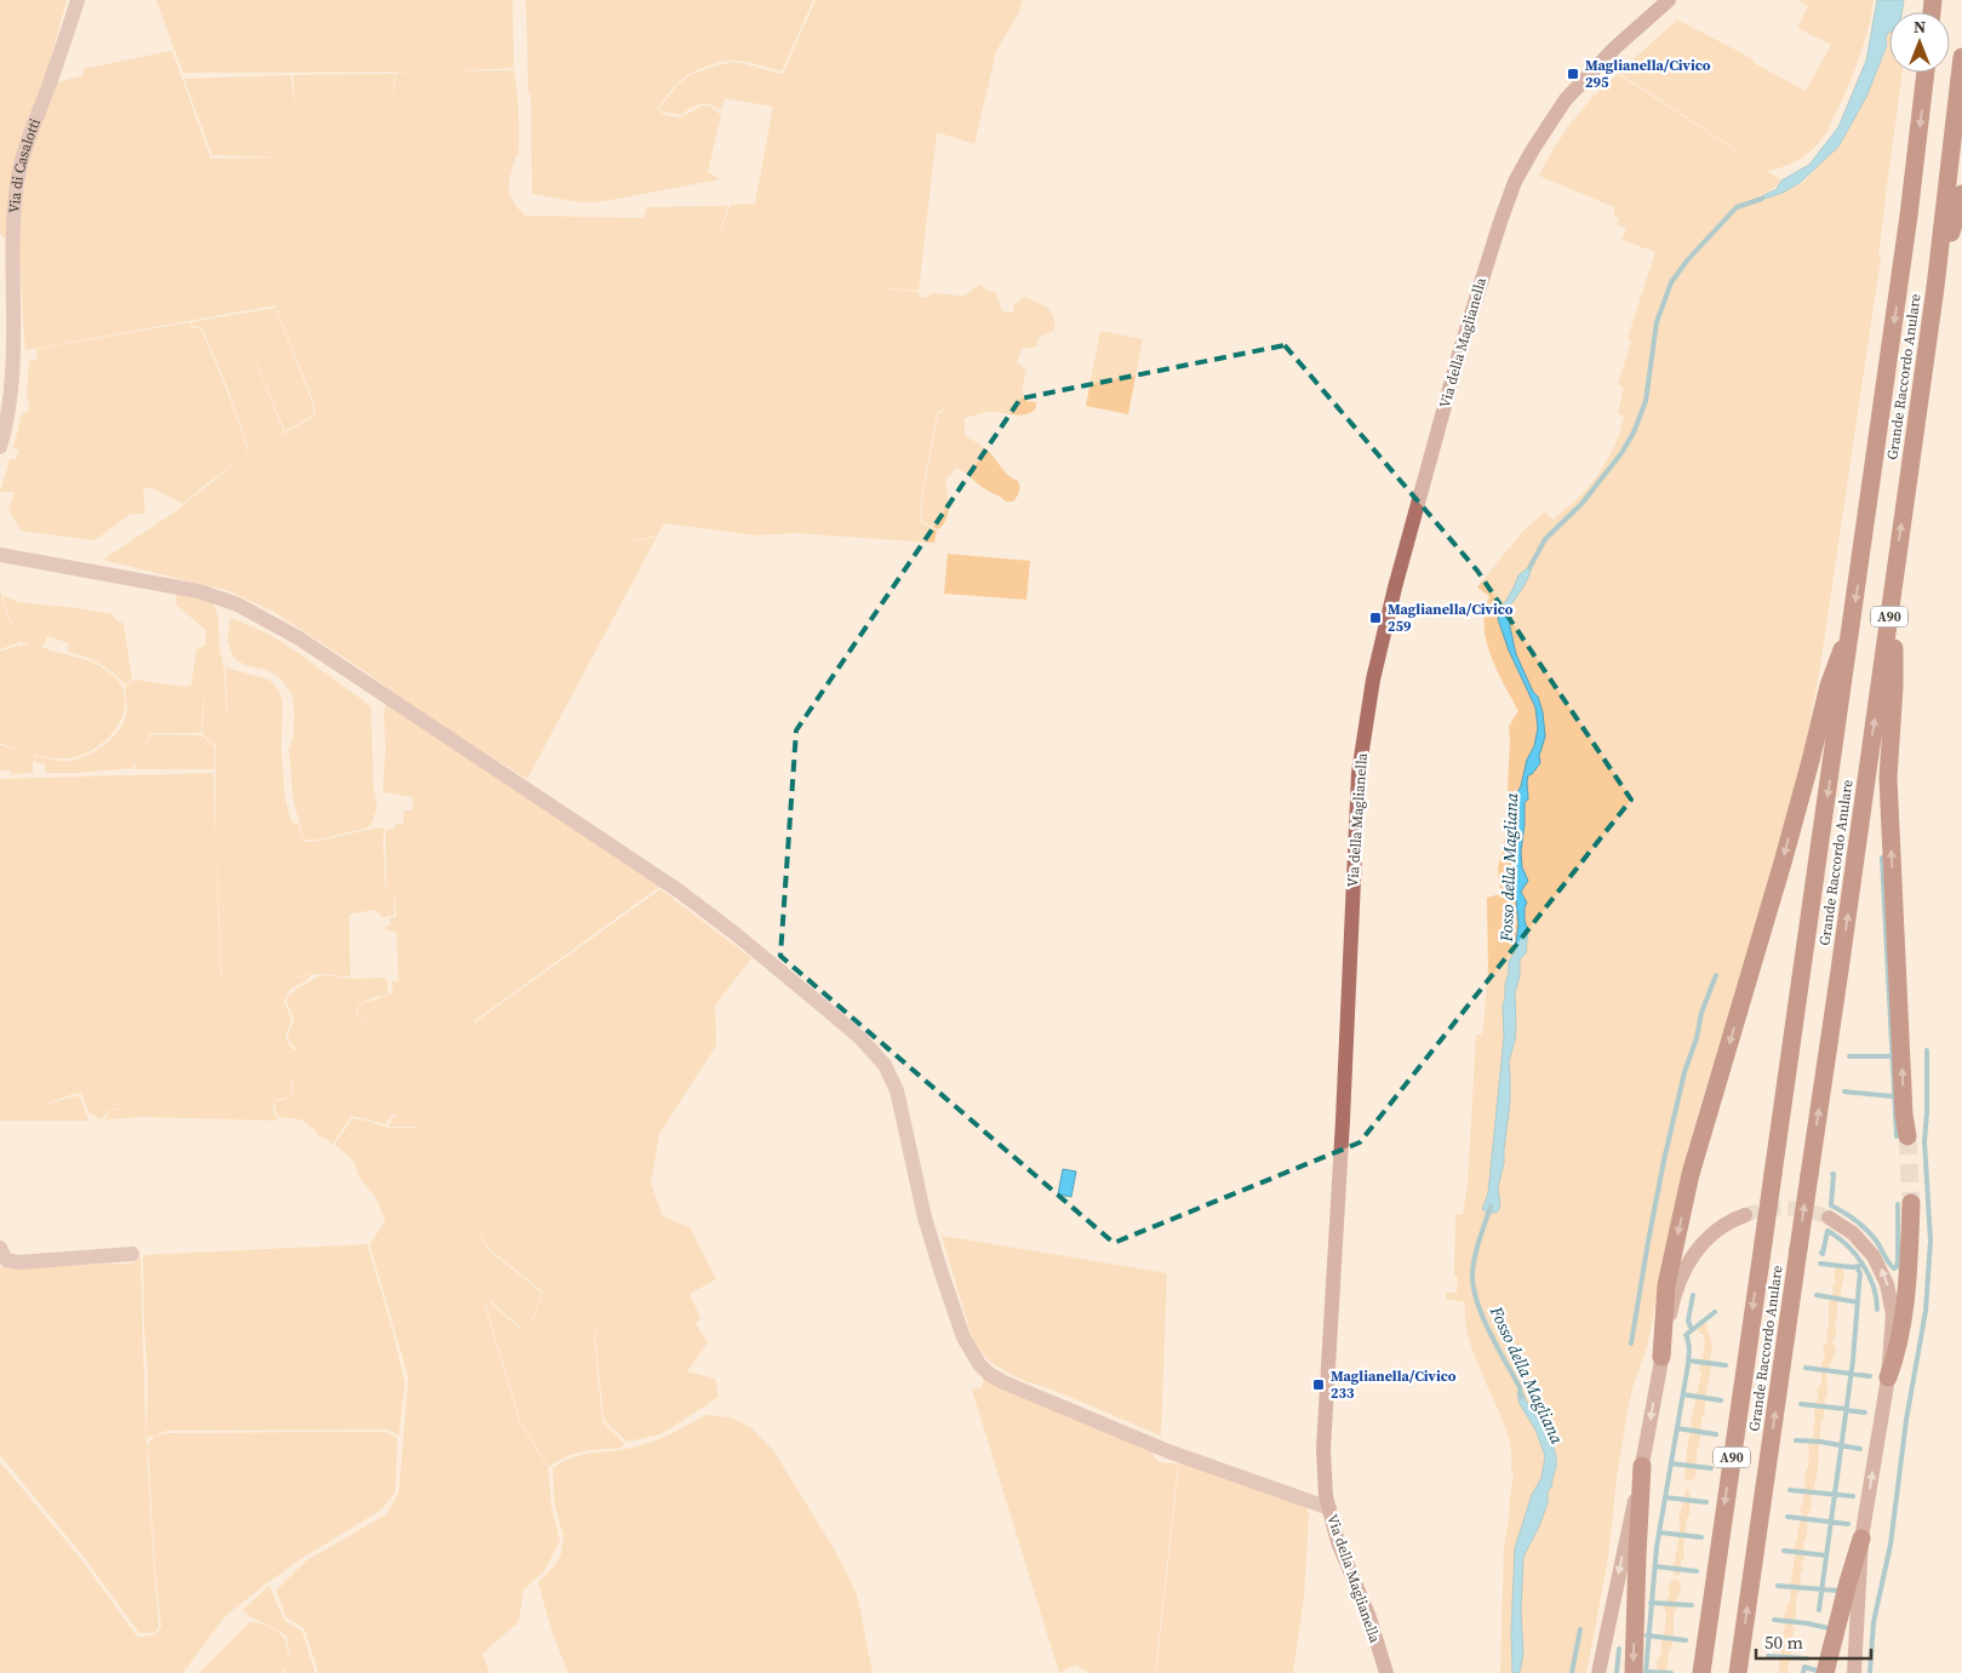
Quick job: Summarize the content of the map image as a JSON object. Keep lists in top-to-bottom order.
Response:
{
  "streets": {
    "highway": ["Grande Raccordo Anulare", "A90"],
    "main road": ["Via della Maglianella"],
    "street": ["Via di Casalotti"]
  },
  "water": ["Fosso della Magliana"],
  "places": {
    "transit": ["Maglianella/Civico 295", "Maglianella/Civico 259", "Maglianella/Civico 233"]
  },
  "scale_bar": "50 m",
  "north": "top"
}
